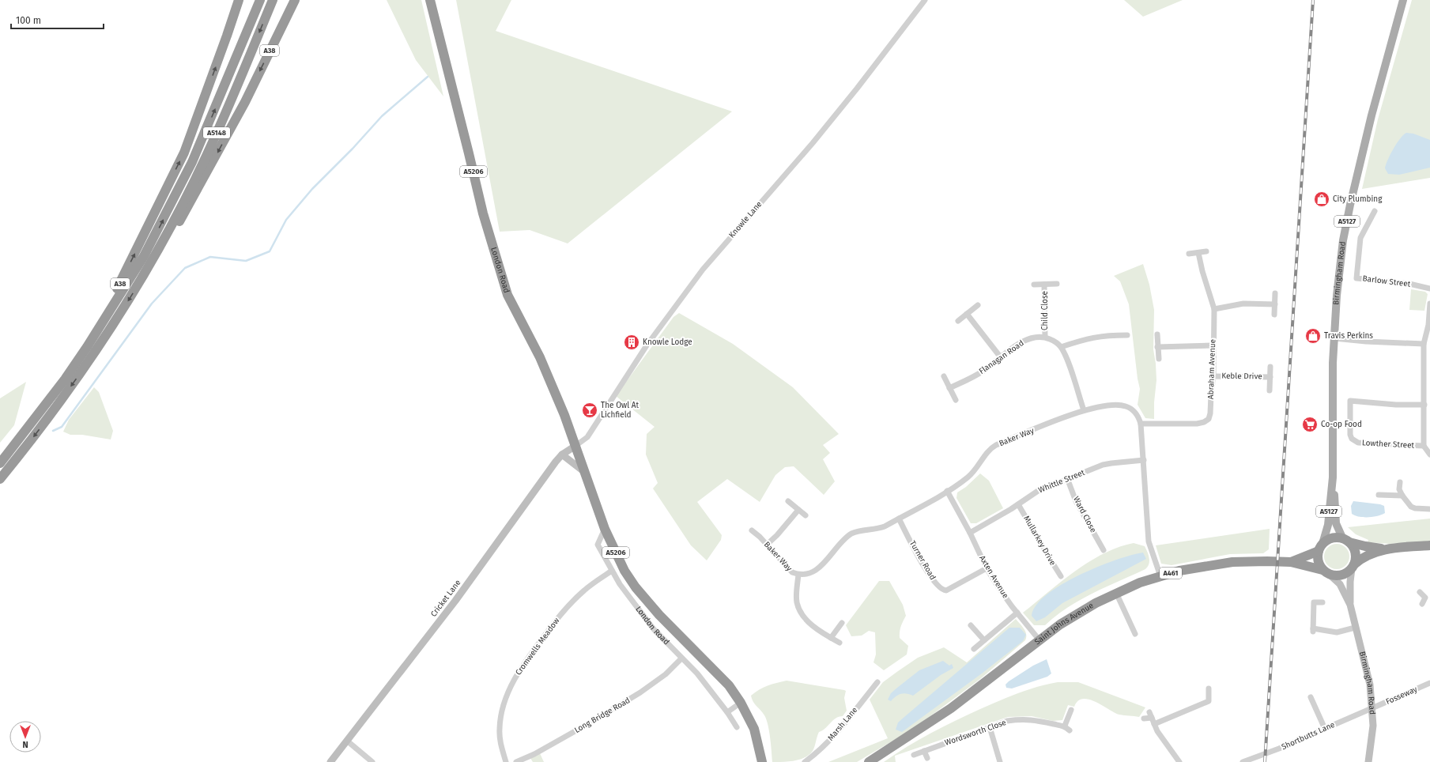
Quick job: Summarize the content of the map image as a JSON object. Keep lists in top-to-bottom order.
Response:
{
  "streets": {
    "highway": [
      "A38",
      "A5148",
      "A5206",
      "London Road",
      "A461",
      "Saint Johns Avenue"
    ],
    "main road": ["A5127", "Birmingham Road"],
    "street": [
      "Knowle Lane",
      "Barlow Street",
      "Child Close",
      "Flanagan Road",
      "Abraham Avenue",
      "Keble Drive",
      "Baker Way",
      "Lowther Street",
      "Whittle Street",
      "Ward Close",
      "Mullarkey Drive",
      "Turner Road",
      "Axten Avenue",
      "Cricket Lane",
      "Cromwells Meadow",
      "Fosseway",
      "Long Bridge Road",
      "Marsh Lane",
      "Wordsworth Close",
      "Shortbutts Lane"
    ]
  },
  "crossings": [
    ["A38", "A5148"],
    ["Knowle Lane", "London Road"],
    ["Knowle Lane", "Cricket Lane"],
    ["London Road", "Cricket Lane"],
    ["London Road", "Cromwells Meadow"],
    ["London Road", "Long Bridge Road"],
    ["Birmingham Road", "Saint Johns Avenue"],
    ["Birmingham Road", "Fosseway"],
    ["Birmingham Road", "Shortbutts Lane"],
    ["Child Close", "Flanagan Road"],
    ["Abraham Avenue", "Keble Drive"],
    ["Abraham Avenue", "Baker Way"],
    ["Baker Way", "Whittle Street"],
    ["Baker Way", "Turner Road"],
    ["Baker Way", "Axten Avenue"],
    ["Baker Way", "Saint Johns Avenue"],
    ["Whittle Street", "Ward Close"],
    ["Whittle Street", "Mullarkey Drive"],
    ["Whittle Street", "Axten Avenue"],
    ["Turner Road", "Axten Avenue"],
    ["Axten Avenue", "Saint Johns Avenue"],
    ["Fosseway", "Shortbutts Lane"]
  ],
  "places": {
    "shop": ["City Plumbing", "Travis Perkins"],
    "building": ["Knowle Lodge"],
    "bar": ["The Owl At Lichfield"],
    "supermarket": ["Co-op Food"]
  },
  "scale_bar": "100 m",
  "north": "bottom"
}
